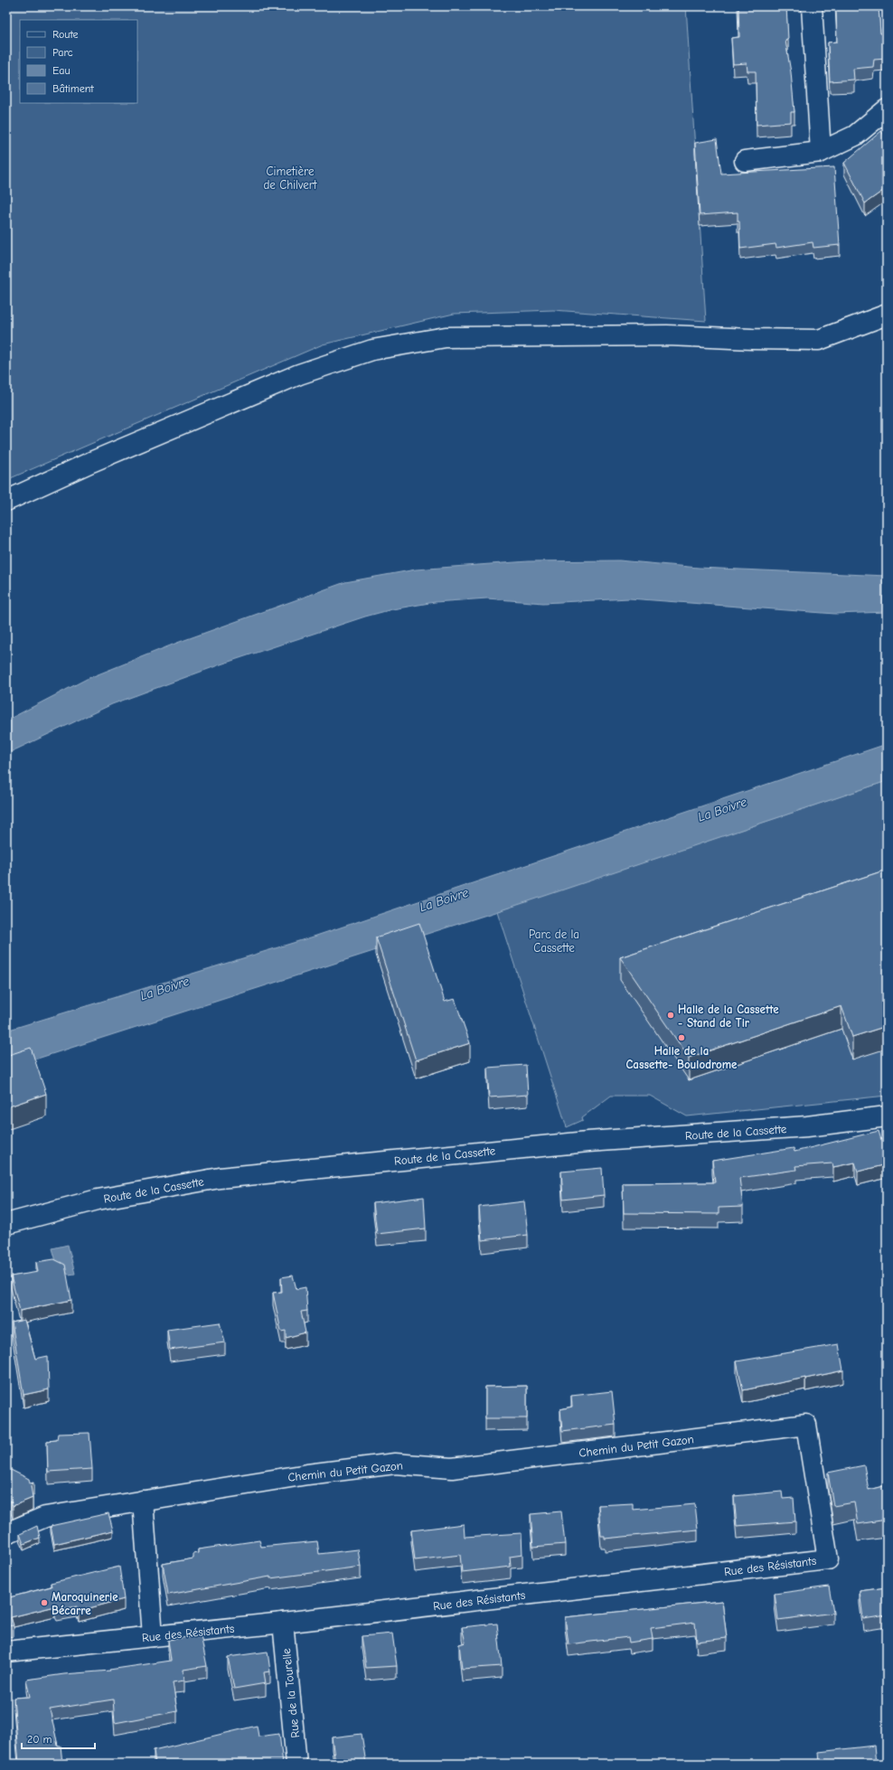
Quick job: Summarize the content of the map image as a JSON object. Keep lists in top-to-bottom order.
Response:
{
  "streets": {
    "street": [
      "Route de la Cassette",
      "Chemin du Petit Gazon",
      "Rue des Résistants",
      "Rue de la Tourelle"
    ]
  },
  "crossings": [
    ["Chemin du Petit Gazon", "Rue des Résistants"],
    ["Rue des Résistants", "Rue de la Tourelle"]
  ],
  "water": ["La Boivre"],
  "parks": ["Cimetière de Chilvert", "Parc de la Cassette"],
  "places": ["Halle de la Cassette - Stand de Tir", "Halle de la Cassette- Boulodrome", "Maroquinerie Bécarre"],
  "legend": [
    "Route",
    "Parc",
    "Eau",
    "Bâtiment"
  ],
  "scale_bar": "20 m"
}
